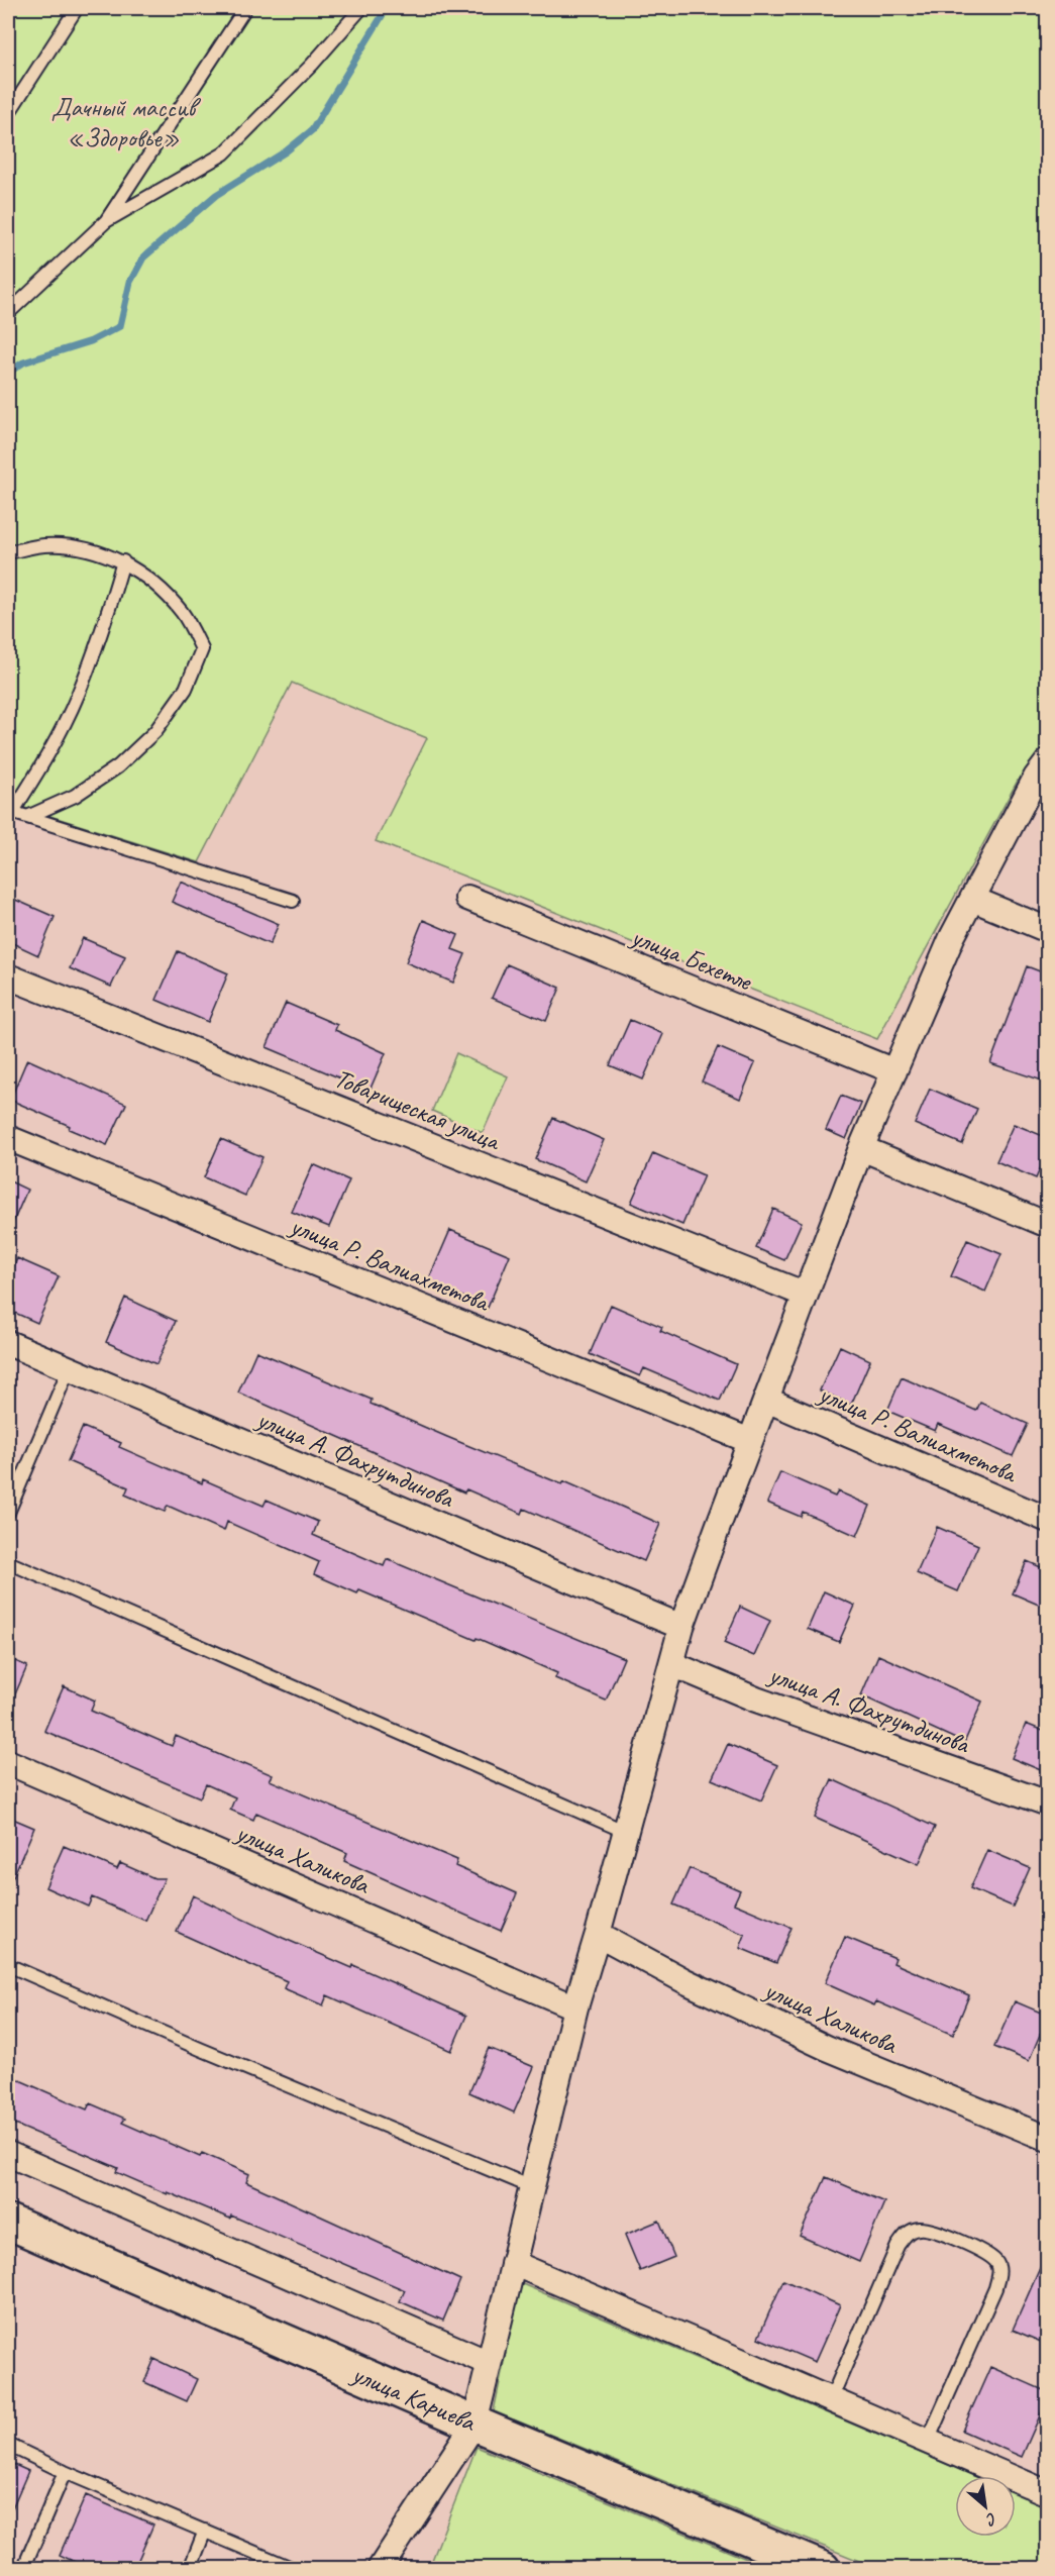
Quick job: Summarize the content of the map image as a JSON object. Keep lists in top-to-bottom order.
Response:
{
  "streets": {
    "main road": ["улица Кариева"],
    "street": [
      "улица Бехетле",
      "Товарищеская улица",
      "улица Р. Валиахметова",
      "улица А. Фахрутдинова",
      "улица Халикова"
    ]
  },
  "parks": ["Дачный массив «Здоровье»"],
  "north": "bottom right"
}
